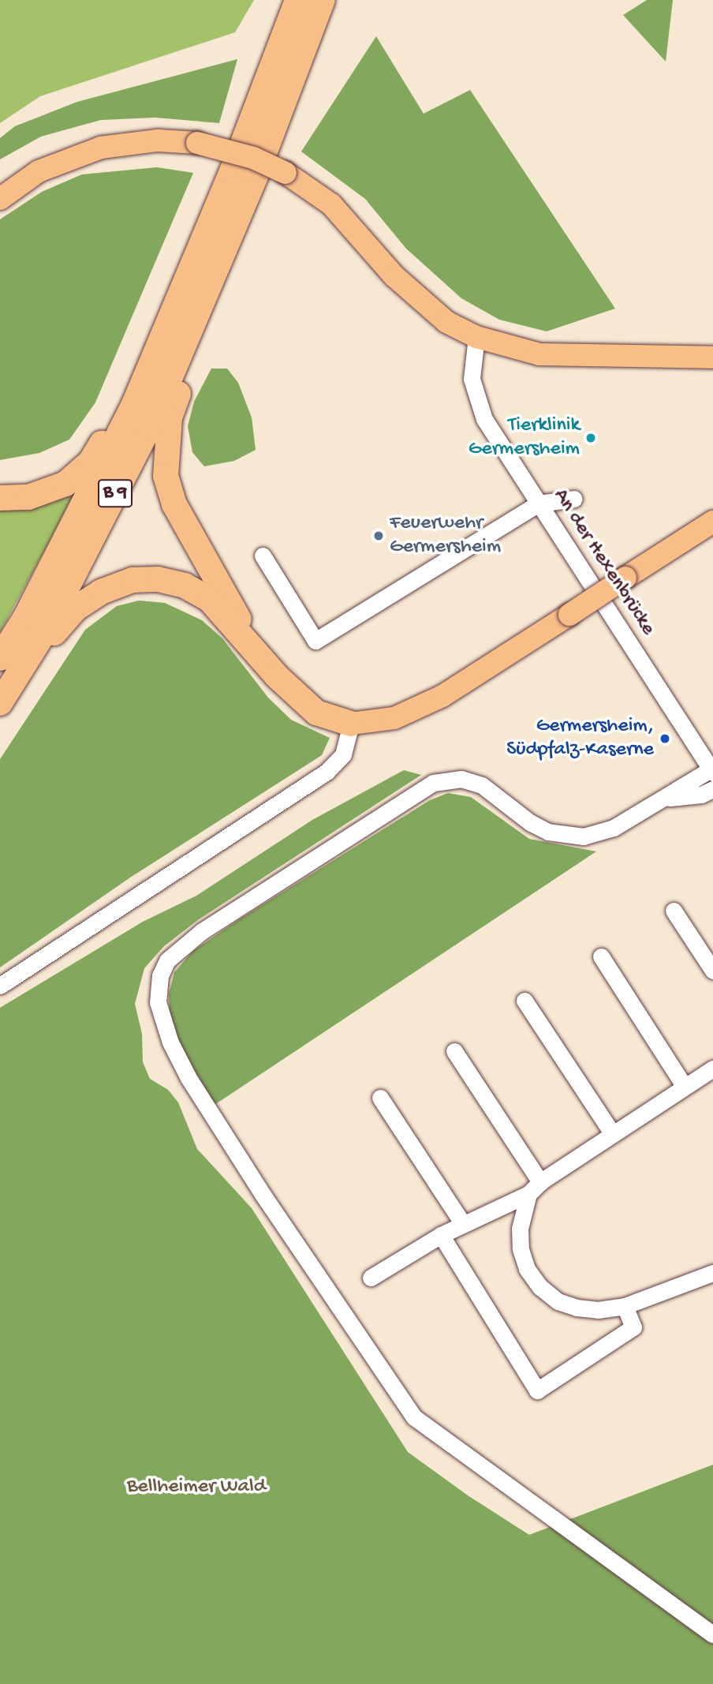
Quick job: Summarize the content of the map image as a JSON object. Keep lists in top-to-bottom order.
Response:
{
  "streets": {
    "highway": ["B 9"],
    "street": ["An der Hexenbrücke"]
  },
  "parks": ["Bellheimer Wald"],
  "places": ["Tierklinik Germersheim", "Feuerwehr Germersheim", "Germersheim, Südpfalz-Kaserne"]
}
